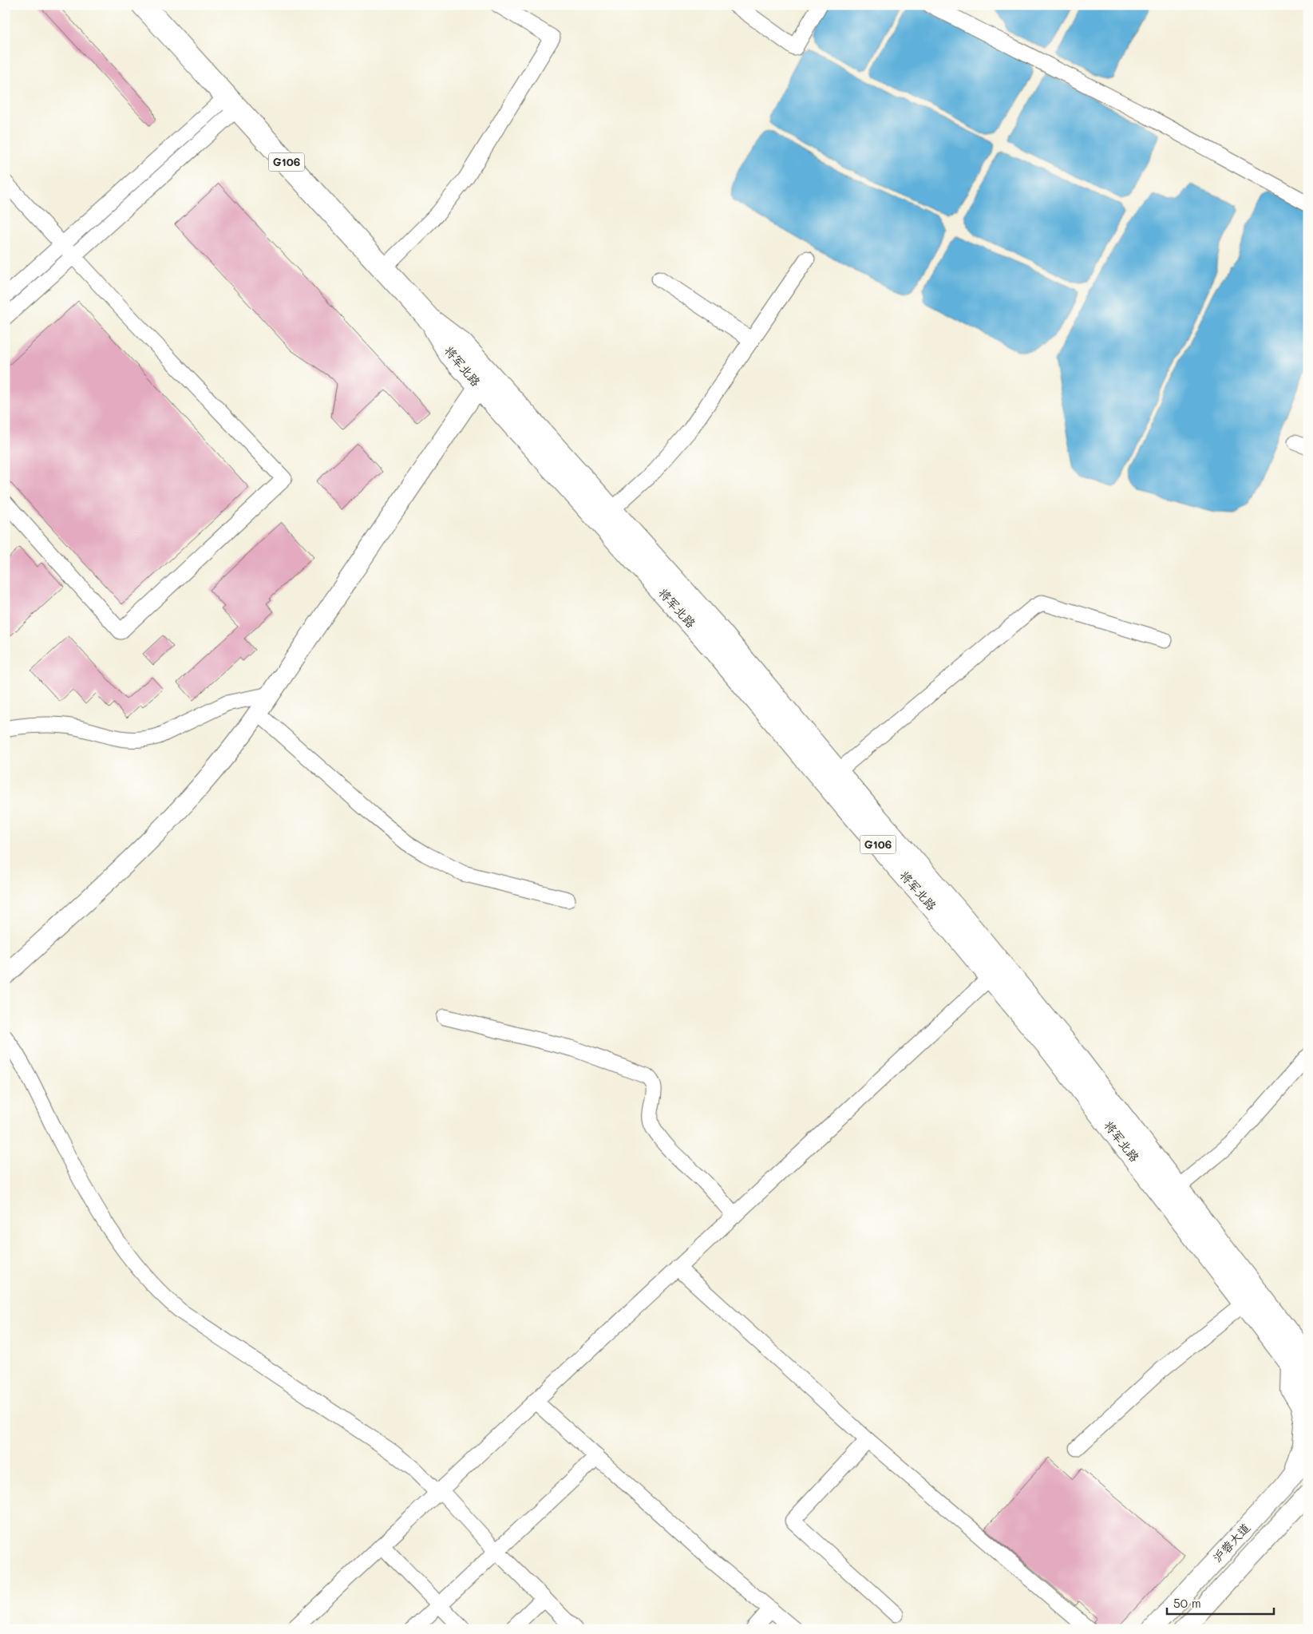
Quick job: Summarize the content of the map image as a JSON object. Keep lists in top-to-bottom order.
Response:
{
  "streets": {
    "highway": ["G106", "将军北路"],
    "main road": ["沪蓉大道"]
  },
  "crossings": [
    ["G106", "将军北路"]
  ],
  "scale_bar": "50 m"
}
